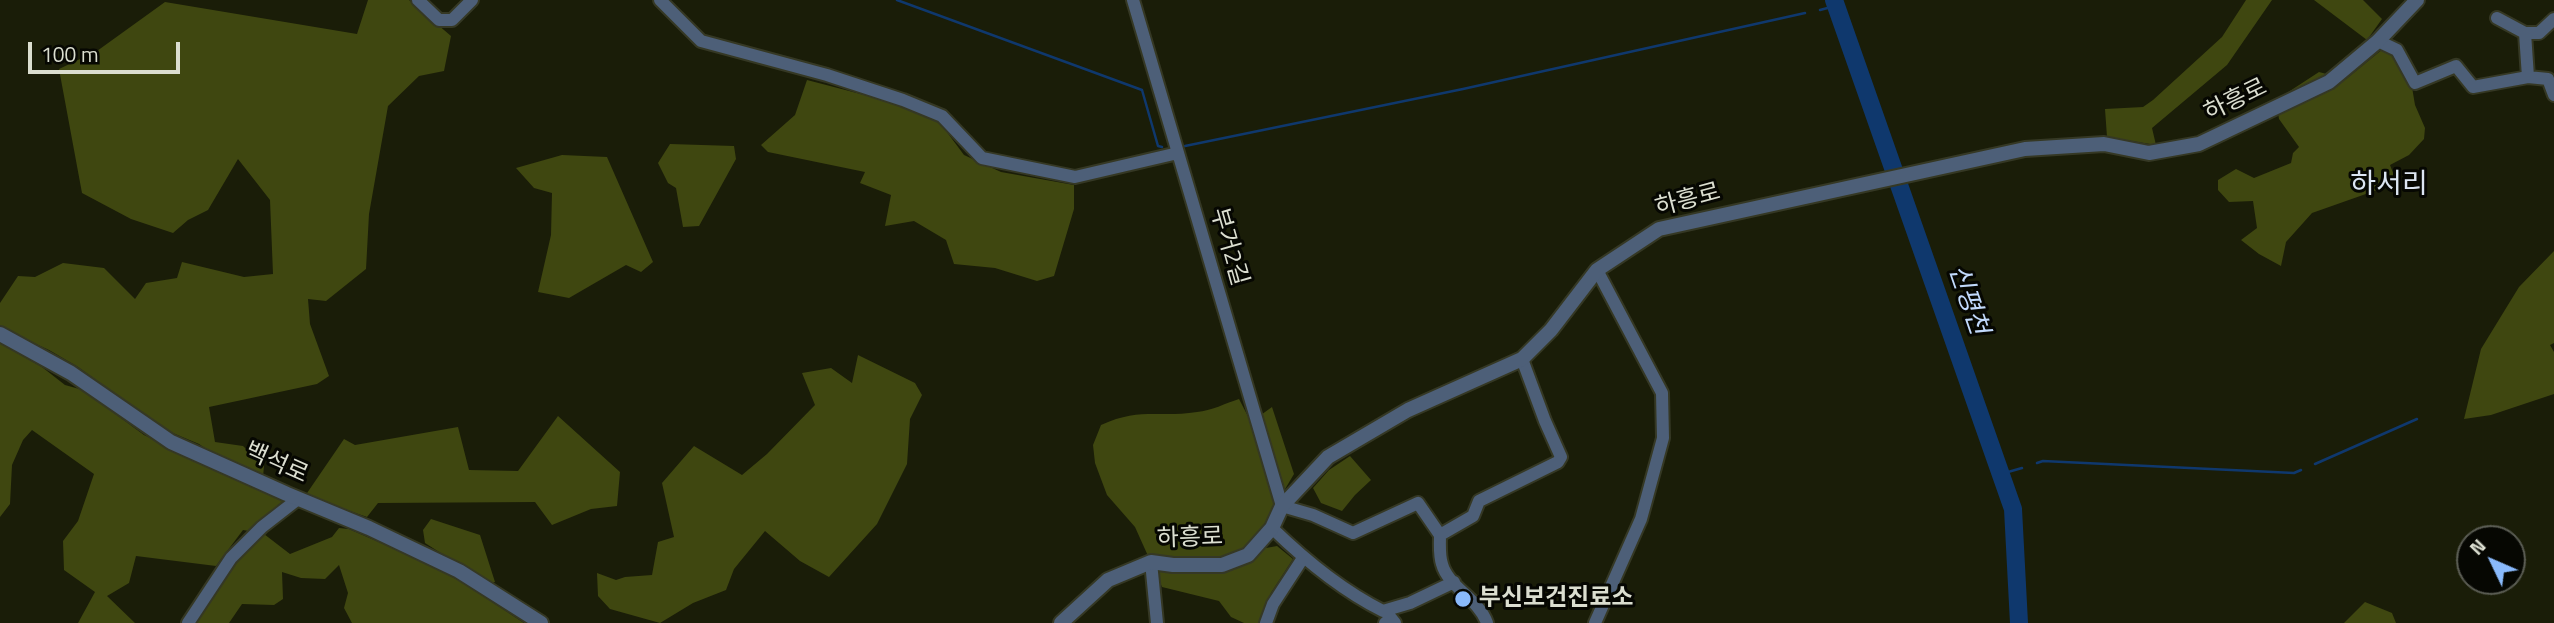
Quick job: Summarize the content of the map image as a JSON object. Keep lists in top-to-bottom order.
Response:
{
  "streets": {
    "street": ["하흥로", "부거2길", "백석로"]
  },
  "crossings": [
    ["하흥로", "부거2길"]
  ],
  "districts": ["하서리"],
  "water": ["신평천"],
  "places": ["부신보건진료소"],
  "scale_bar": "100 m",
  "north": "top left"
}
